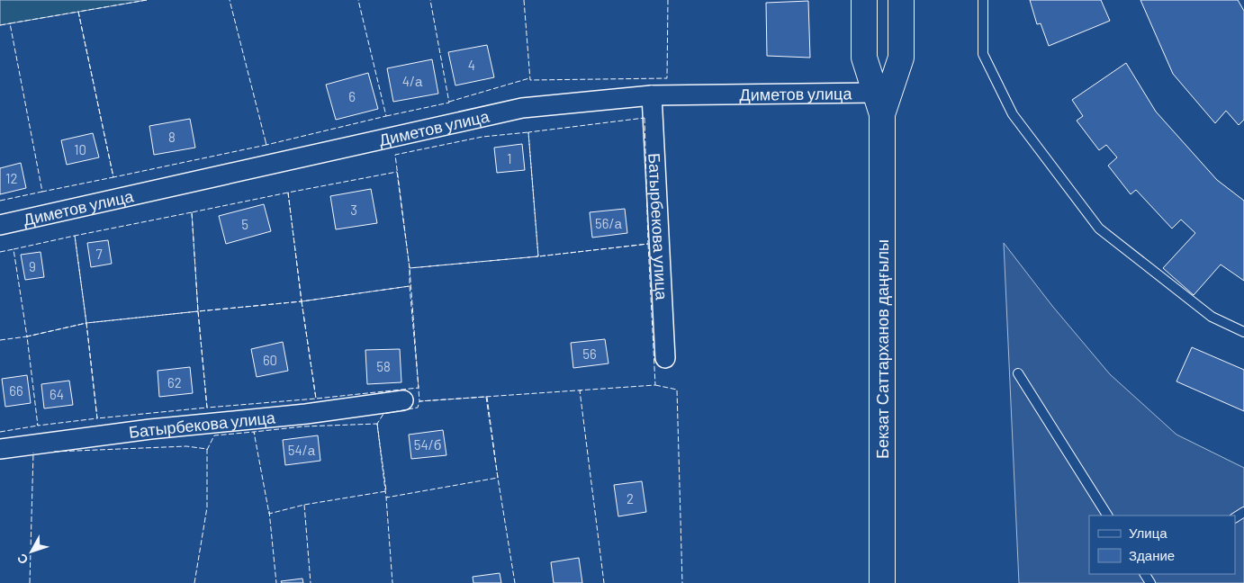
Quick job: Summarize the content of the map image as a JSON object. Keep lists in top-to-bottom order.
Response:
{
  "streets": {
    "main road": ["Бекзат Саттарханов даңғылы"],
    "street": ["Диметов улица", "Батырбекова улица"]
  },
  "crossings": [
    ["Диметов улица", "Батырбекова улица"],
    ["Диметов улица", "Бекзат Саттарханов даңғылы"]
  ],
  "house_numbers": [
    "4",
    "4/а",
    "6",
    "8",
    "10",
    "1",
    "12",
    "3",
    "56/а",
    "5",
    "7",
    "9",
    "56",
    "60",
    "58",
    "62",
    "66",
    "64",
    "54/б",
    "54/а",
    "2"
  ],
  "legend": ["Улица", "Здание"],
  "north": "bottom left"
}
